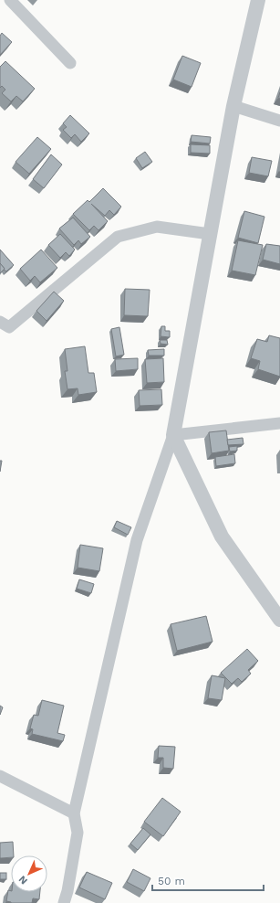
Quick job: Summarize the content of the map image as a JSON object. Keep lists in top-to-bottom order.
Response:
{
  "scale_bar": "50 m",
  "north": "bottom left"
}
